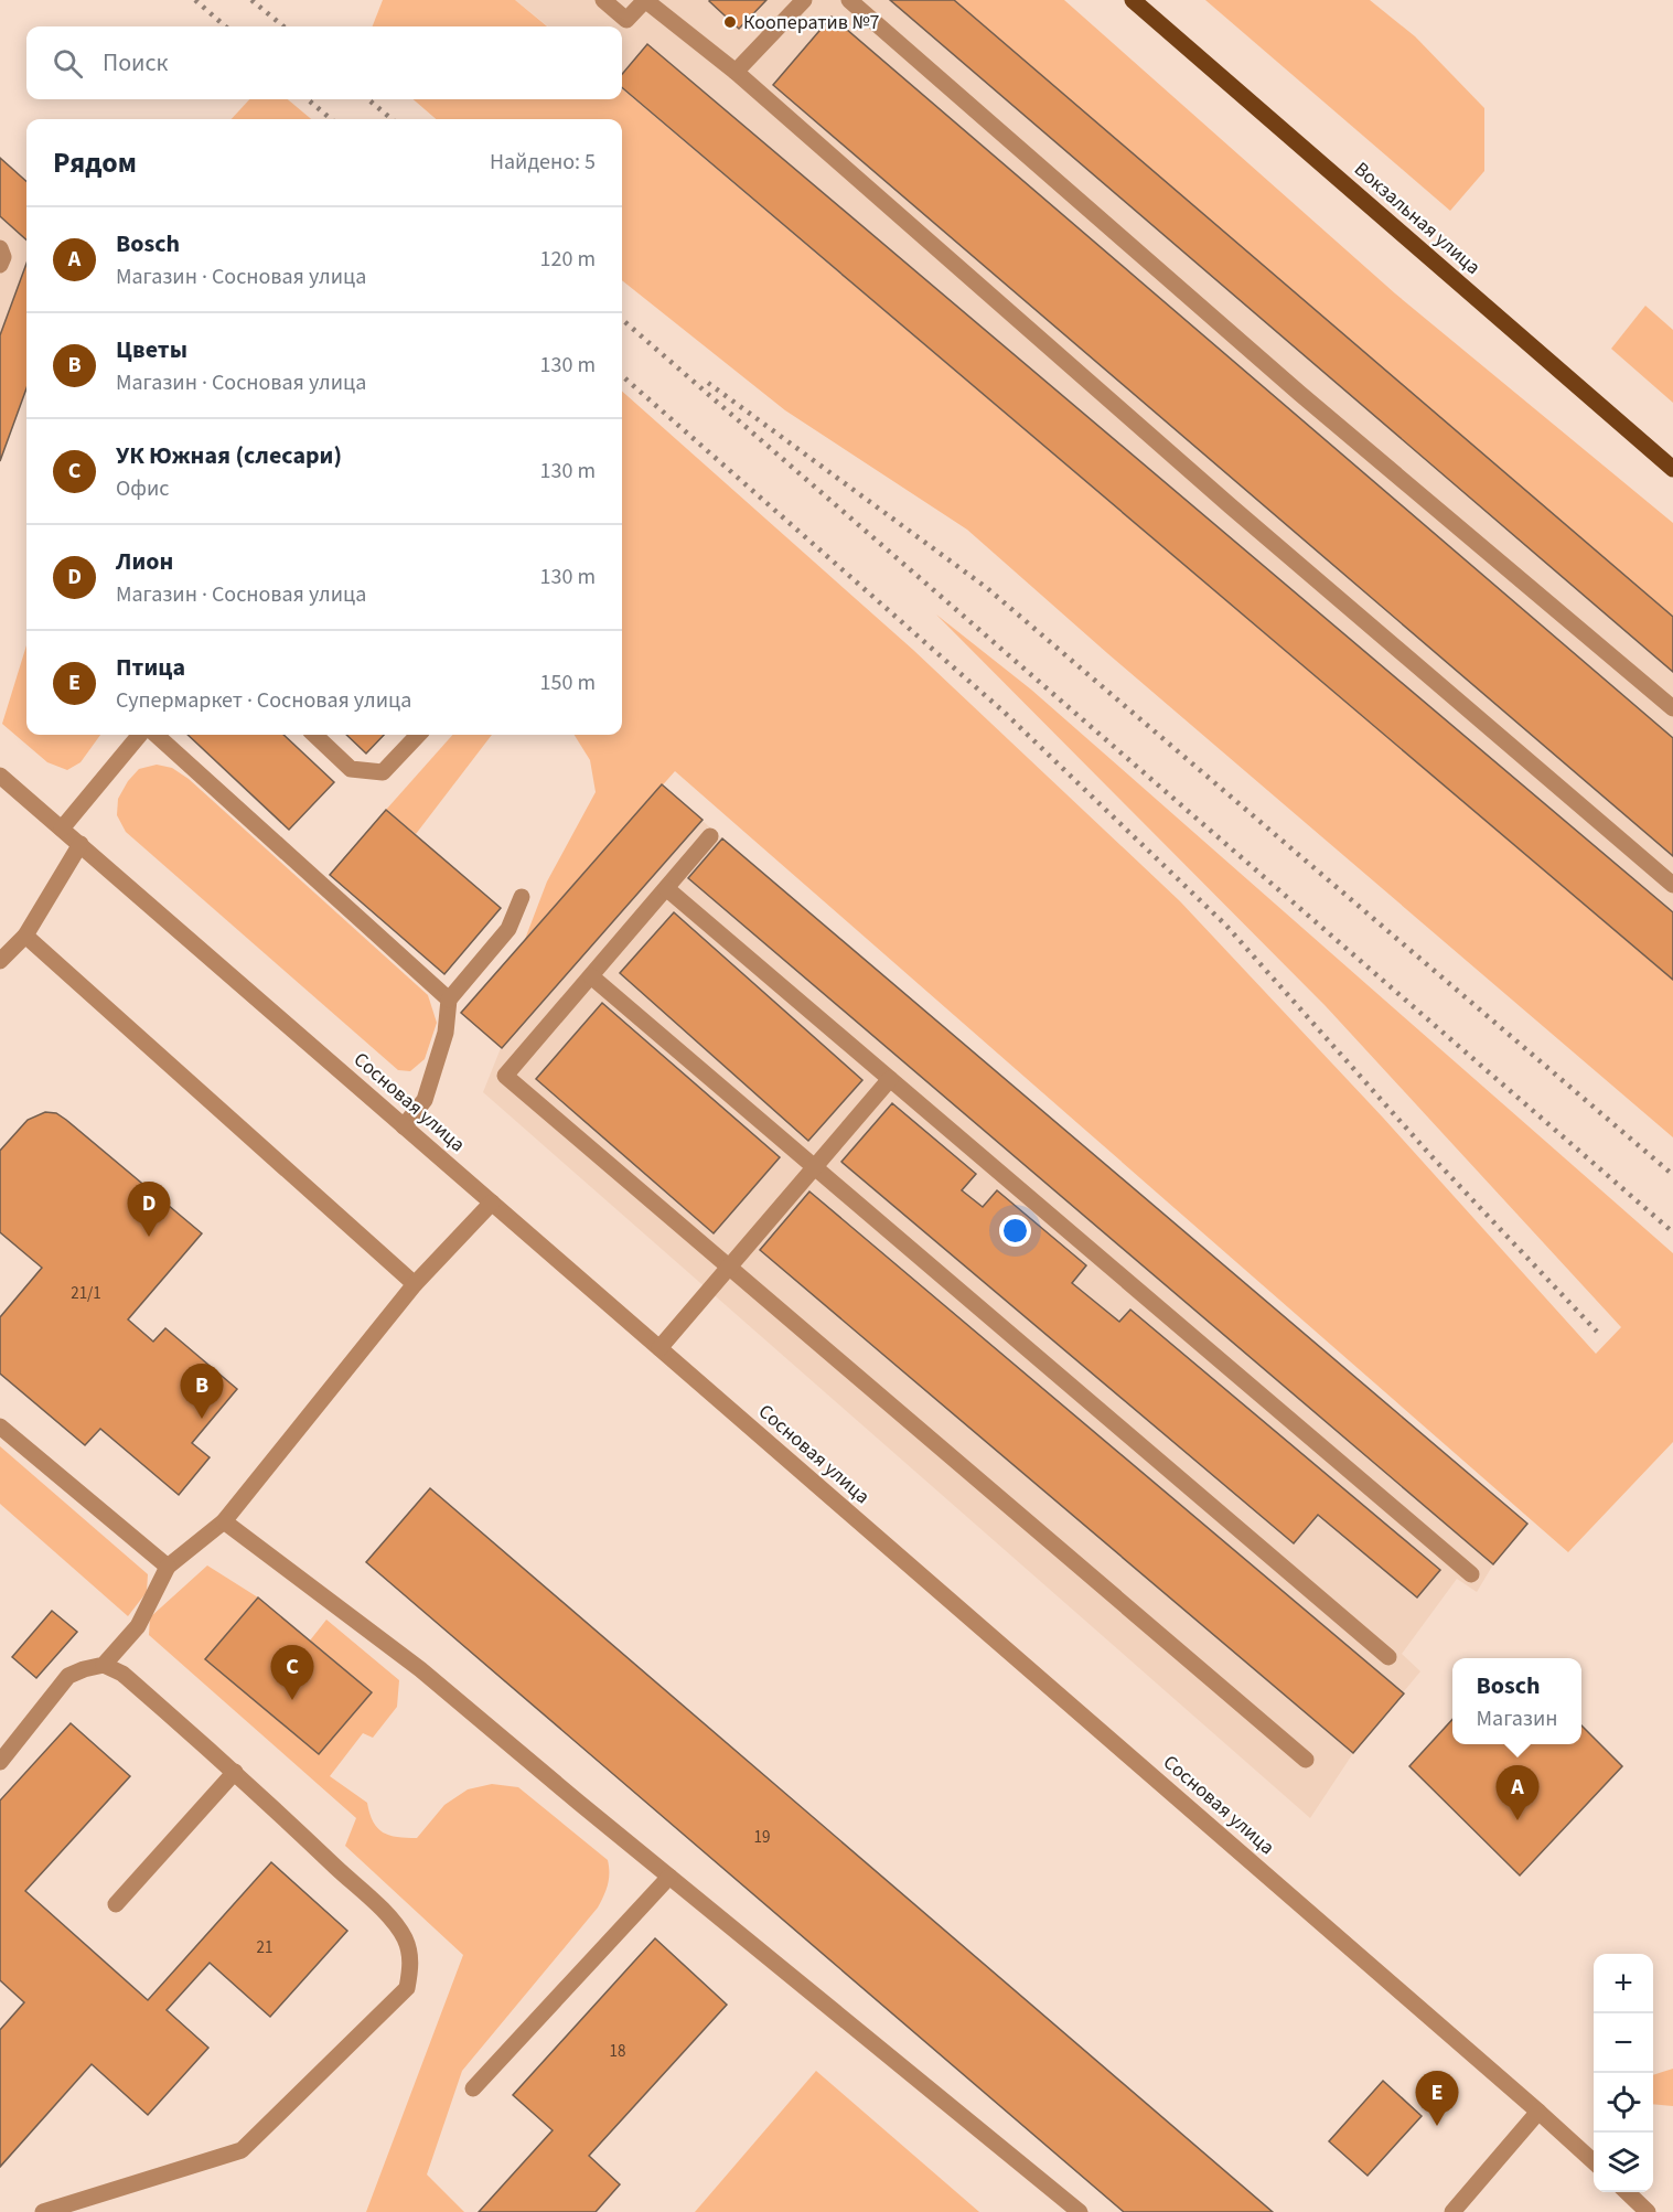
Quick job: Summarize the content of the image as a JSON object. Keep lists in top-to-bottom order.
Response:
{
  "streets": {
    "main road": ["Вокзальная улица"],
    "street": ["Сосновая улица"]
  },
  "places": ["Кооператив №7"],
  "house_numbers": [
    "21/1",
    "19",
    "21",
    "18"
  ],
  "page": {
    "search": "Поиск",
    "heading": ["Рядом", "Найдено: 5"],
    "list": [
      {
        "mark": "A",
        "name": "Bosch",
        "note": "Магазин · Сосновая улица",
        "value": "120 m"
      },
      {
        "mark": "B",
        "name": "Цветы",
        "note": "Магазин · Сосновая улица",
        "value": "130 m"
      },
      {
        "mark": "C",
        "name": "УК Южная (слесари)",
        "note": "Офис",
        "value": "130 m"
      },
      {
        "mark": "D",
        "name": "Лион",
        "note": "Магазин · Сосновая улица",
        "value": "130 m"
      },
      {
        "mark": "E",
        "name": "Птица",
        "note": "Супермаркет · Сосновая улица",
        "value": "150 m"
      }
    ],
    "pins": [
      "D",
      "B",
      "C",
      "A",
      "E"
    ],
    "popup": ["Bosch", "Магазин"],
    "map_buttons": ["+", "−"]
  }
}
